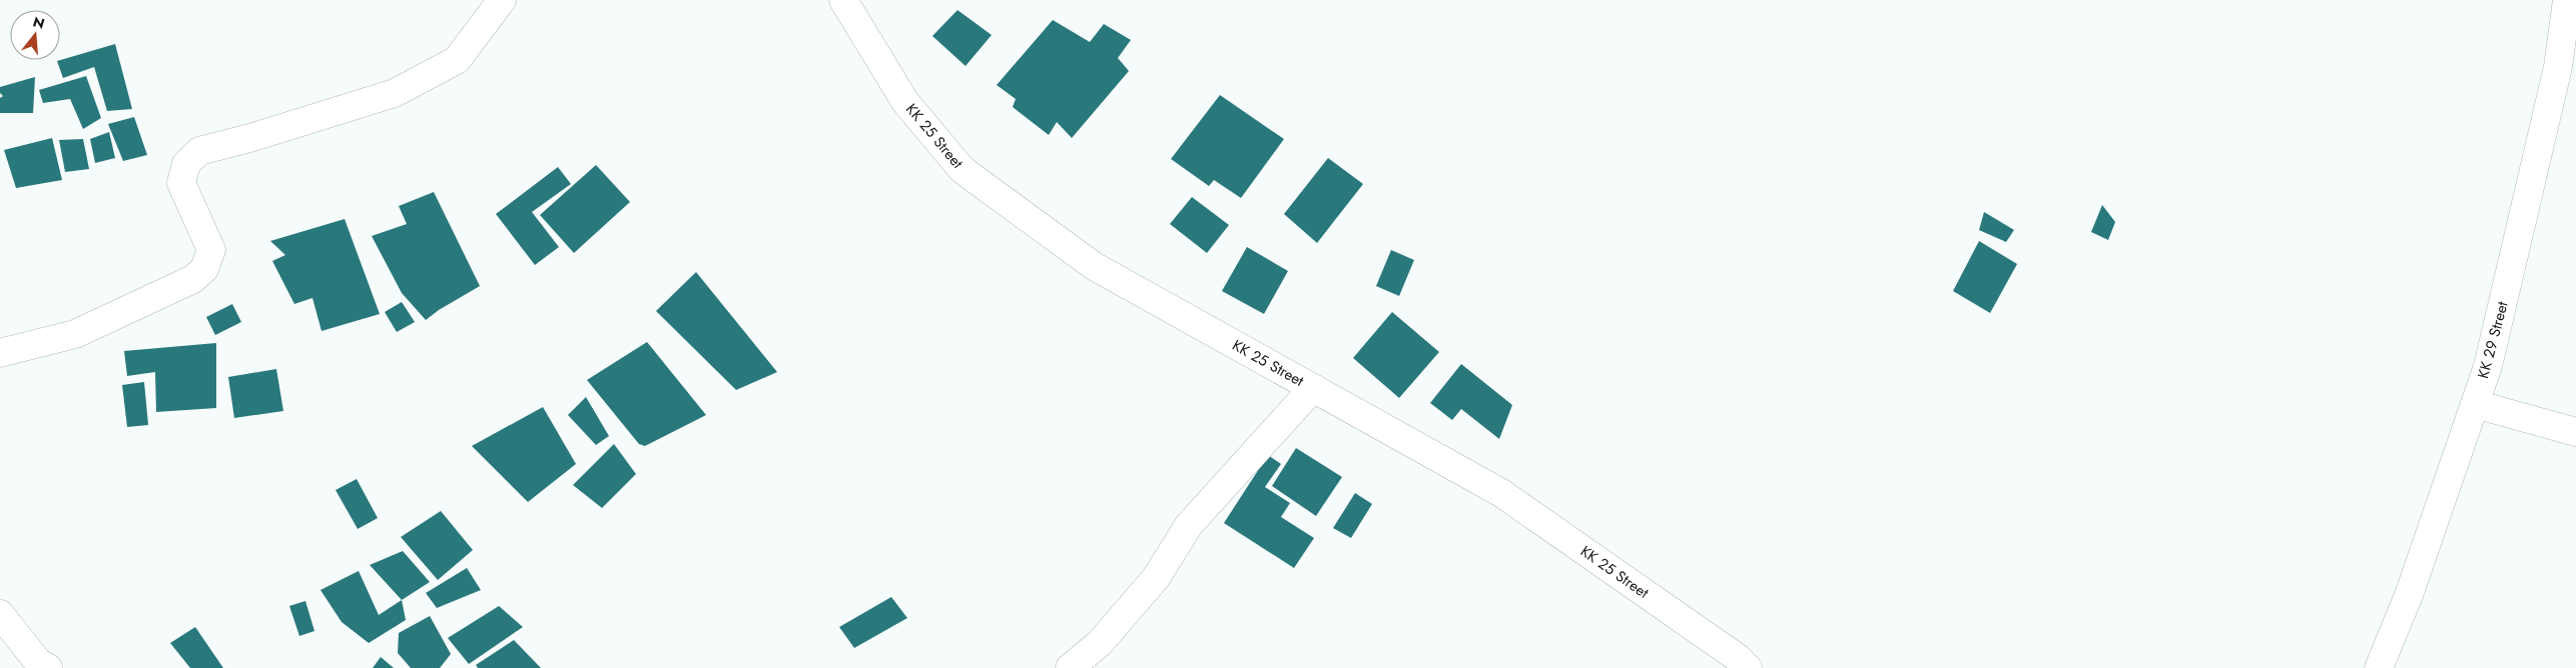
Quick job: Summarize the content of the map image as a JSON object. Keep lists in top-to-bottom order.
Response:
{
  "streets": {
    "street": ["KK 25 Street", "KK 29 Street"]
  },
  "north": "top"
}
